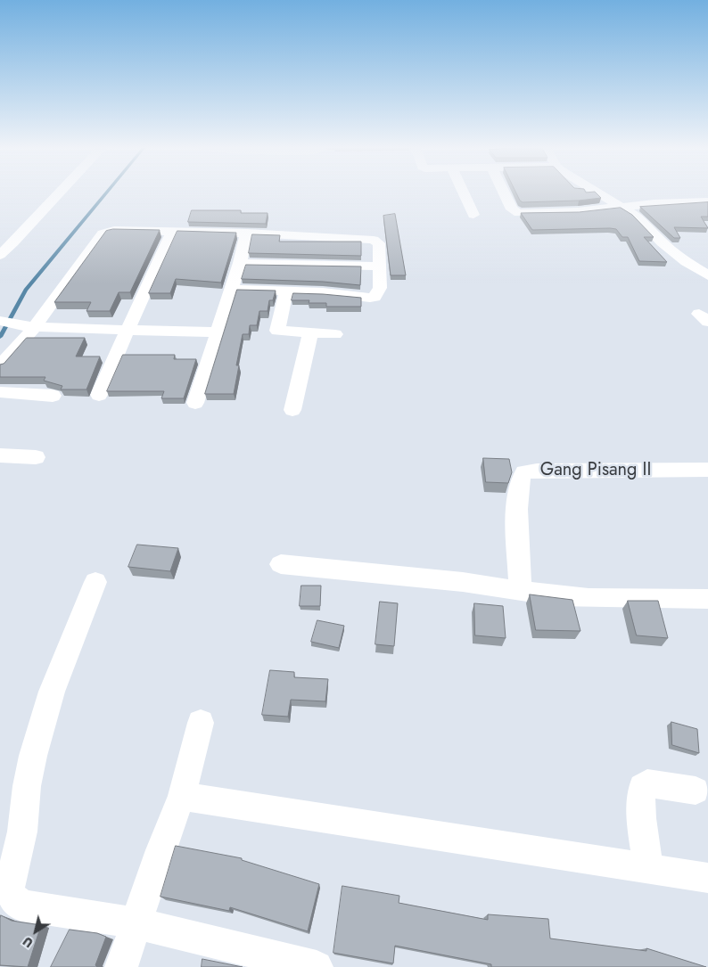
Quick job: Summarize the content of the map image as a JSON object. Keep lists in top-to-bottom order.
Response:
{
  "streets": {
    "street": ["Gang Pisang II"]
  },
  "north": "bottom left"
}
